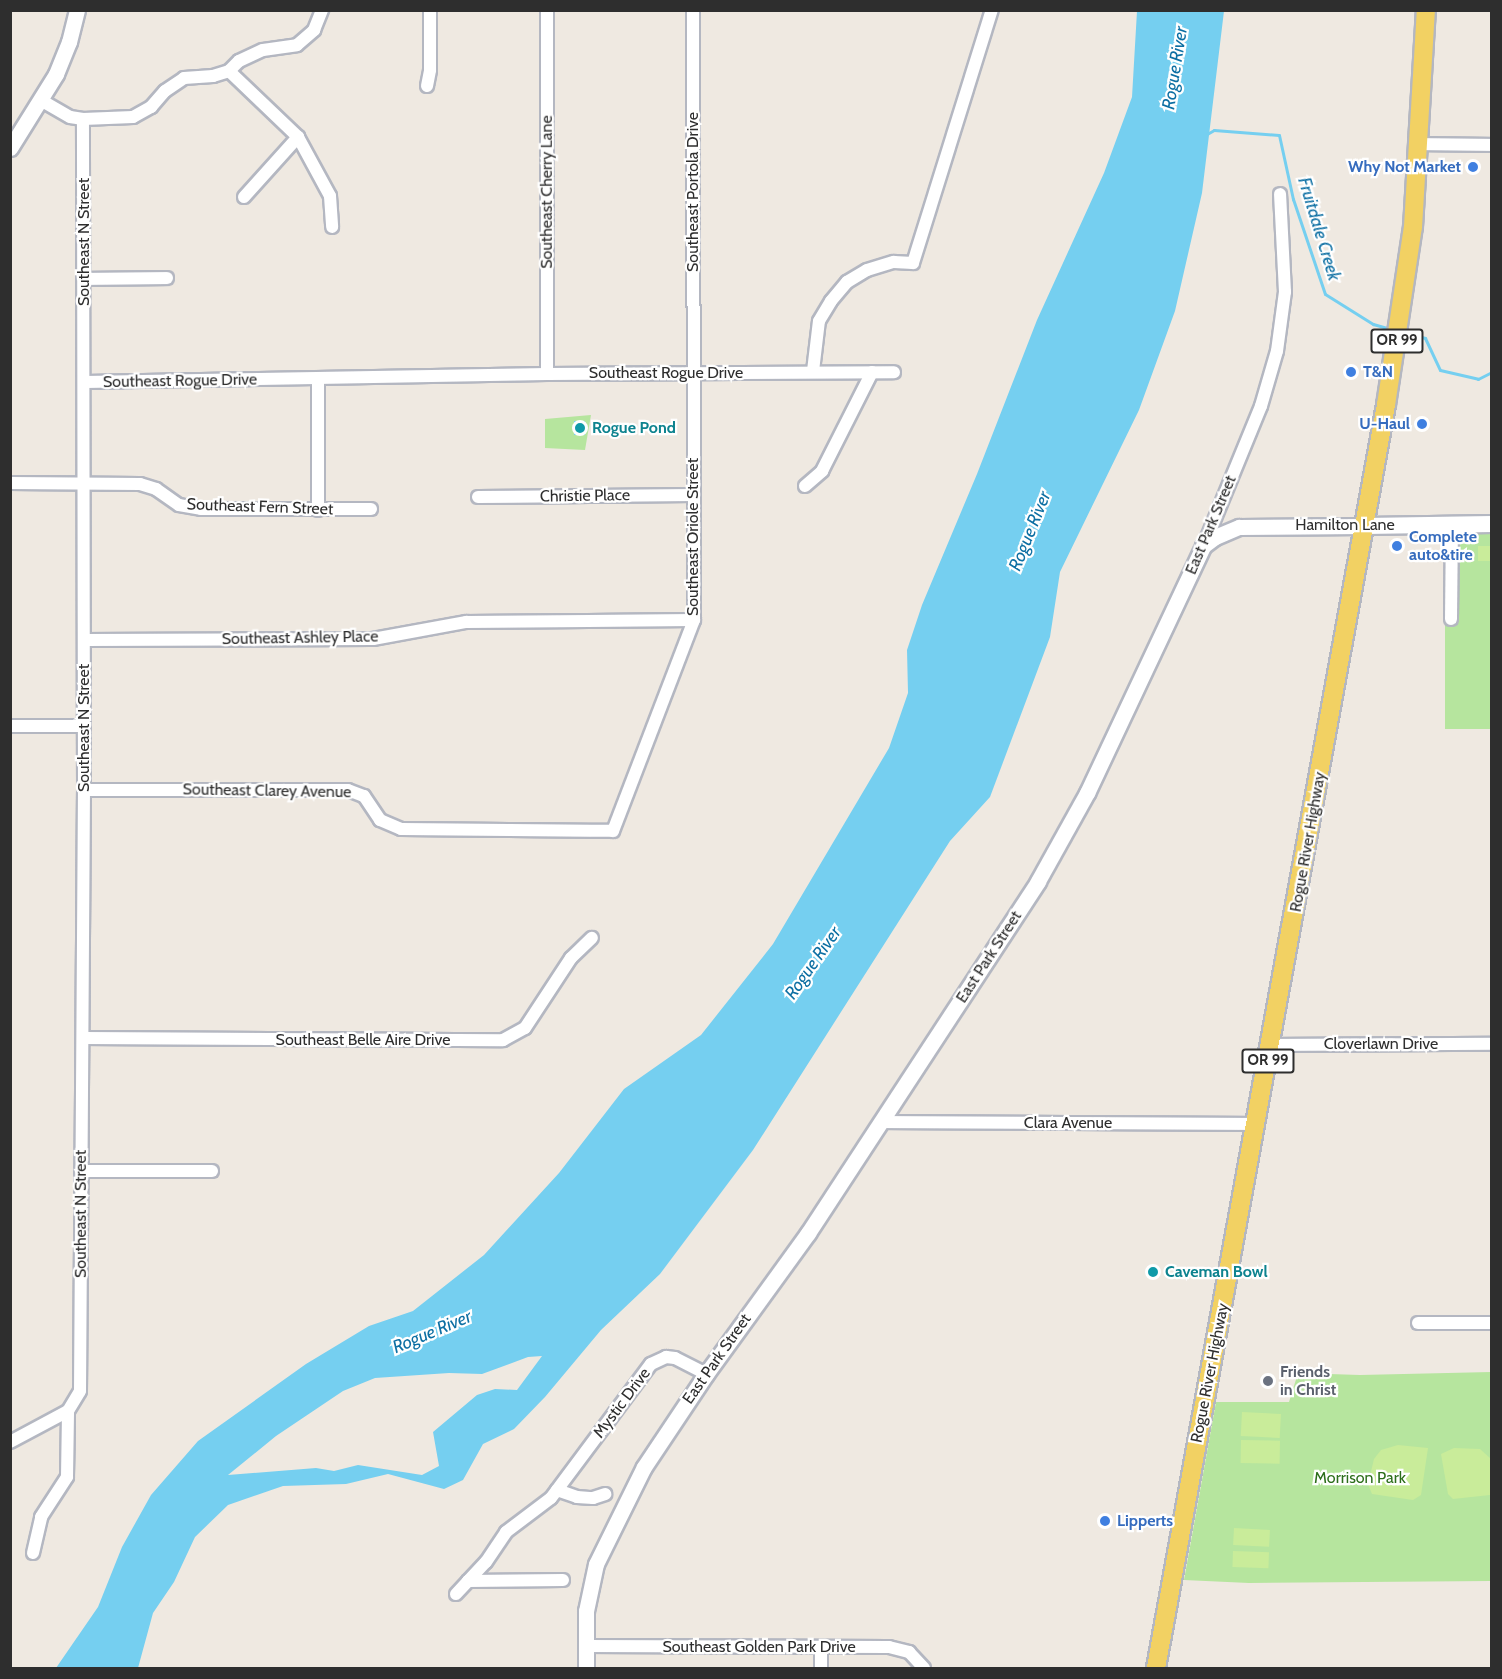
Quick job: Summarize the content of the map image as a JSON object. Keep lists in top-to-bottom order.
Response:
{
  "streets": {
    "main road": ["OR 99", "Hamilton Lane", "Rogue River Highway"],
    "street": [
      "Southeast Cherry Lane",
      "Southeast Portola Drive",
      "Southeast N Street",
      "Southeast Rogue Drive",
      "Christie Place",
      "Southeast Fern Street",
      "East Park Street",
      "Southeast Oriole Street",
      "Southeast Ashley Place",
      "Southeast Clarey Avenue",
      "Southeast Belle Aire Drive",
      "Cloverlawn Drive",
      "Clara Avenue",
      "Mystic Drive",
      "Southeast Golden Park Drive"
    ]
  },
  "crossings": [
    ["Southeast Cherry Lane", "Southeast Rogue Drive"],
    ["Southeast Portola Drive", "Southeast Rogue Drive"],
    ["Southeast Portola Drive", "Southeast Oriole Street"],
    ["Southeast N Street", "Southeast Rogue Drive"],
    ["Southeast N Street", "Southeast Fern Street"],
    ["Southeast N Street", "Southeast Ashley Place"],
    ["Southeast N Street", "Southeast Clarey Avenue"],
    ["Southeast N Street", "Southeast Belle Aire Drive"],
    ["Southeast Rogue Drive", "Southeast Oriole Street"],
    ["Christie Place", "Southeast Oriole Street"],
    ["East Park Street", "Hamilton Lane"],
    ["East Park Street", "Clara Avenue"],
    ["East Park Street", "Mystic Drive"],
    ["East Park Street", "Southeast Golden Park Drive"],
    ["Hamilton Lane", "Rogue River Highway"],
    ["Southeast Oriole Street", "Southeast Ashley Place"],
    ["Southeast Oriole Street", "Southeast Clarey Avenue"],
    ["Rogue River Highway", "Cloverlawn Drive"],
    ["Rogue River Highway", "Clara Avenue"]
  ],
  "water": ["Rogue River", "Fruitdale Creek"],
  "parks": ["Morrison Park"],
  "places": [
    "Why Not Market",
    "T&N",
    "U-Haul",
    "Rogue Pond",
    "Complete auto&tire",
    "Caveman Bowl",
    "Friends in Christ",
    "Lipperts"
  ]
}
